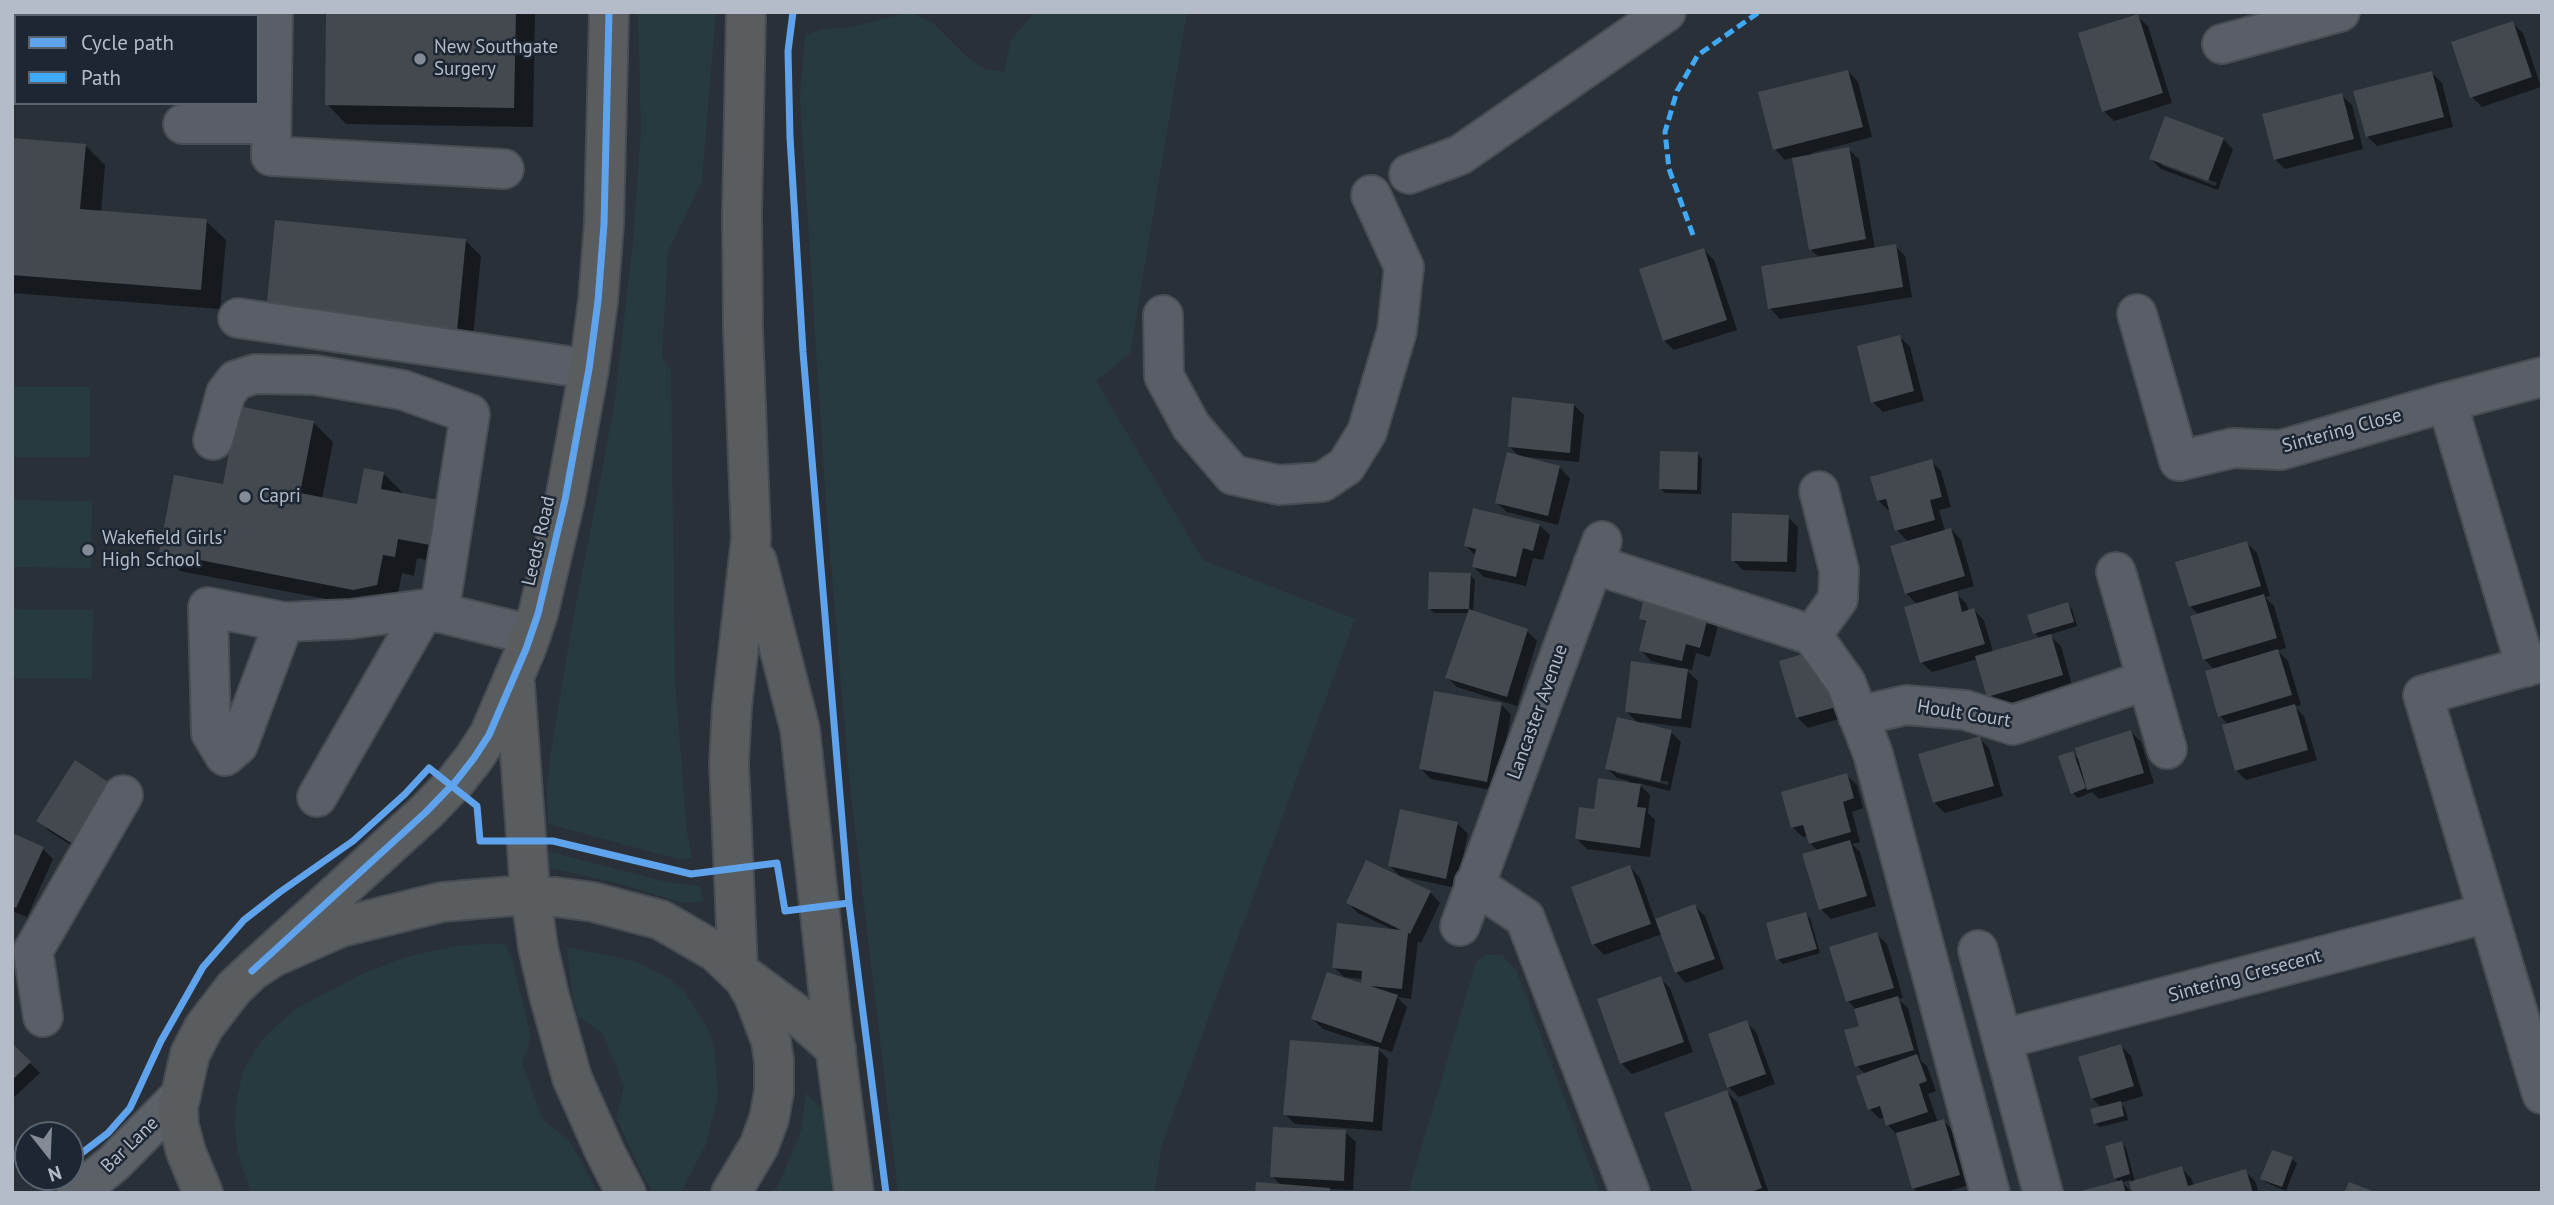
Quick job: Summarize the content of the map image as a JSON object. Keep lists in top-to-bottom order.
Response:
{
  "streets": {
    "highway": ["Leeds Road"],
    "main road": ["Bar Lane"],
    "street": [
      "Sintering Close",
      "Lancaster Avenue",
      "Hoult Court",
      "Sintering Cresecent"
    ]
  },
  "places": ["New Southgate Surgery", "Capri", "Wakefield Girls' High School"],
  "legend": ["Cycle path", "Path"],
  "north": "bottom"
}
